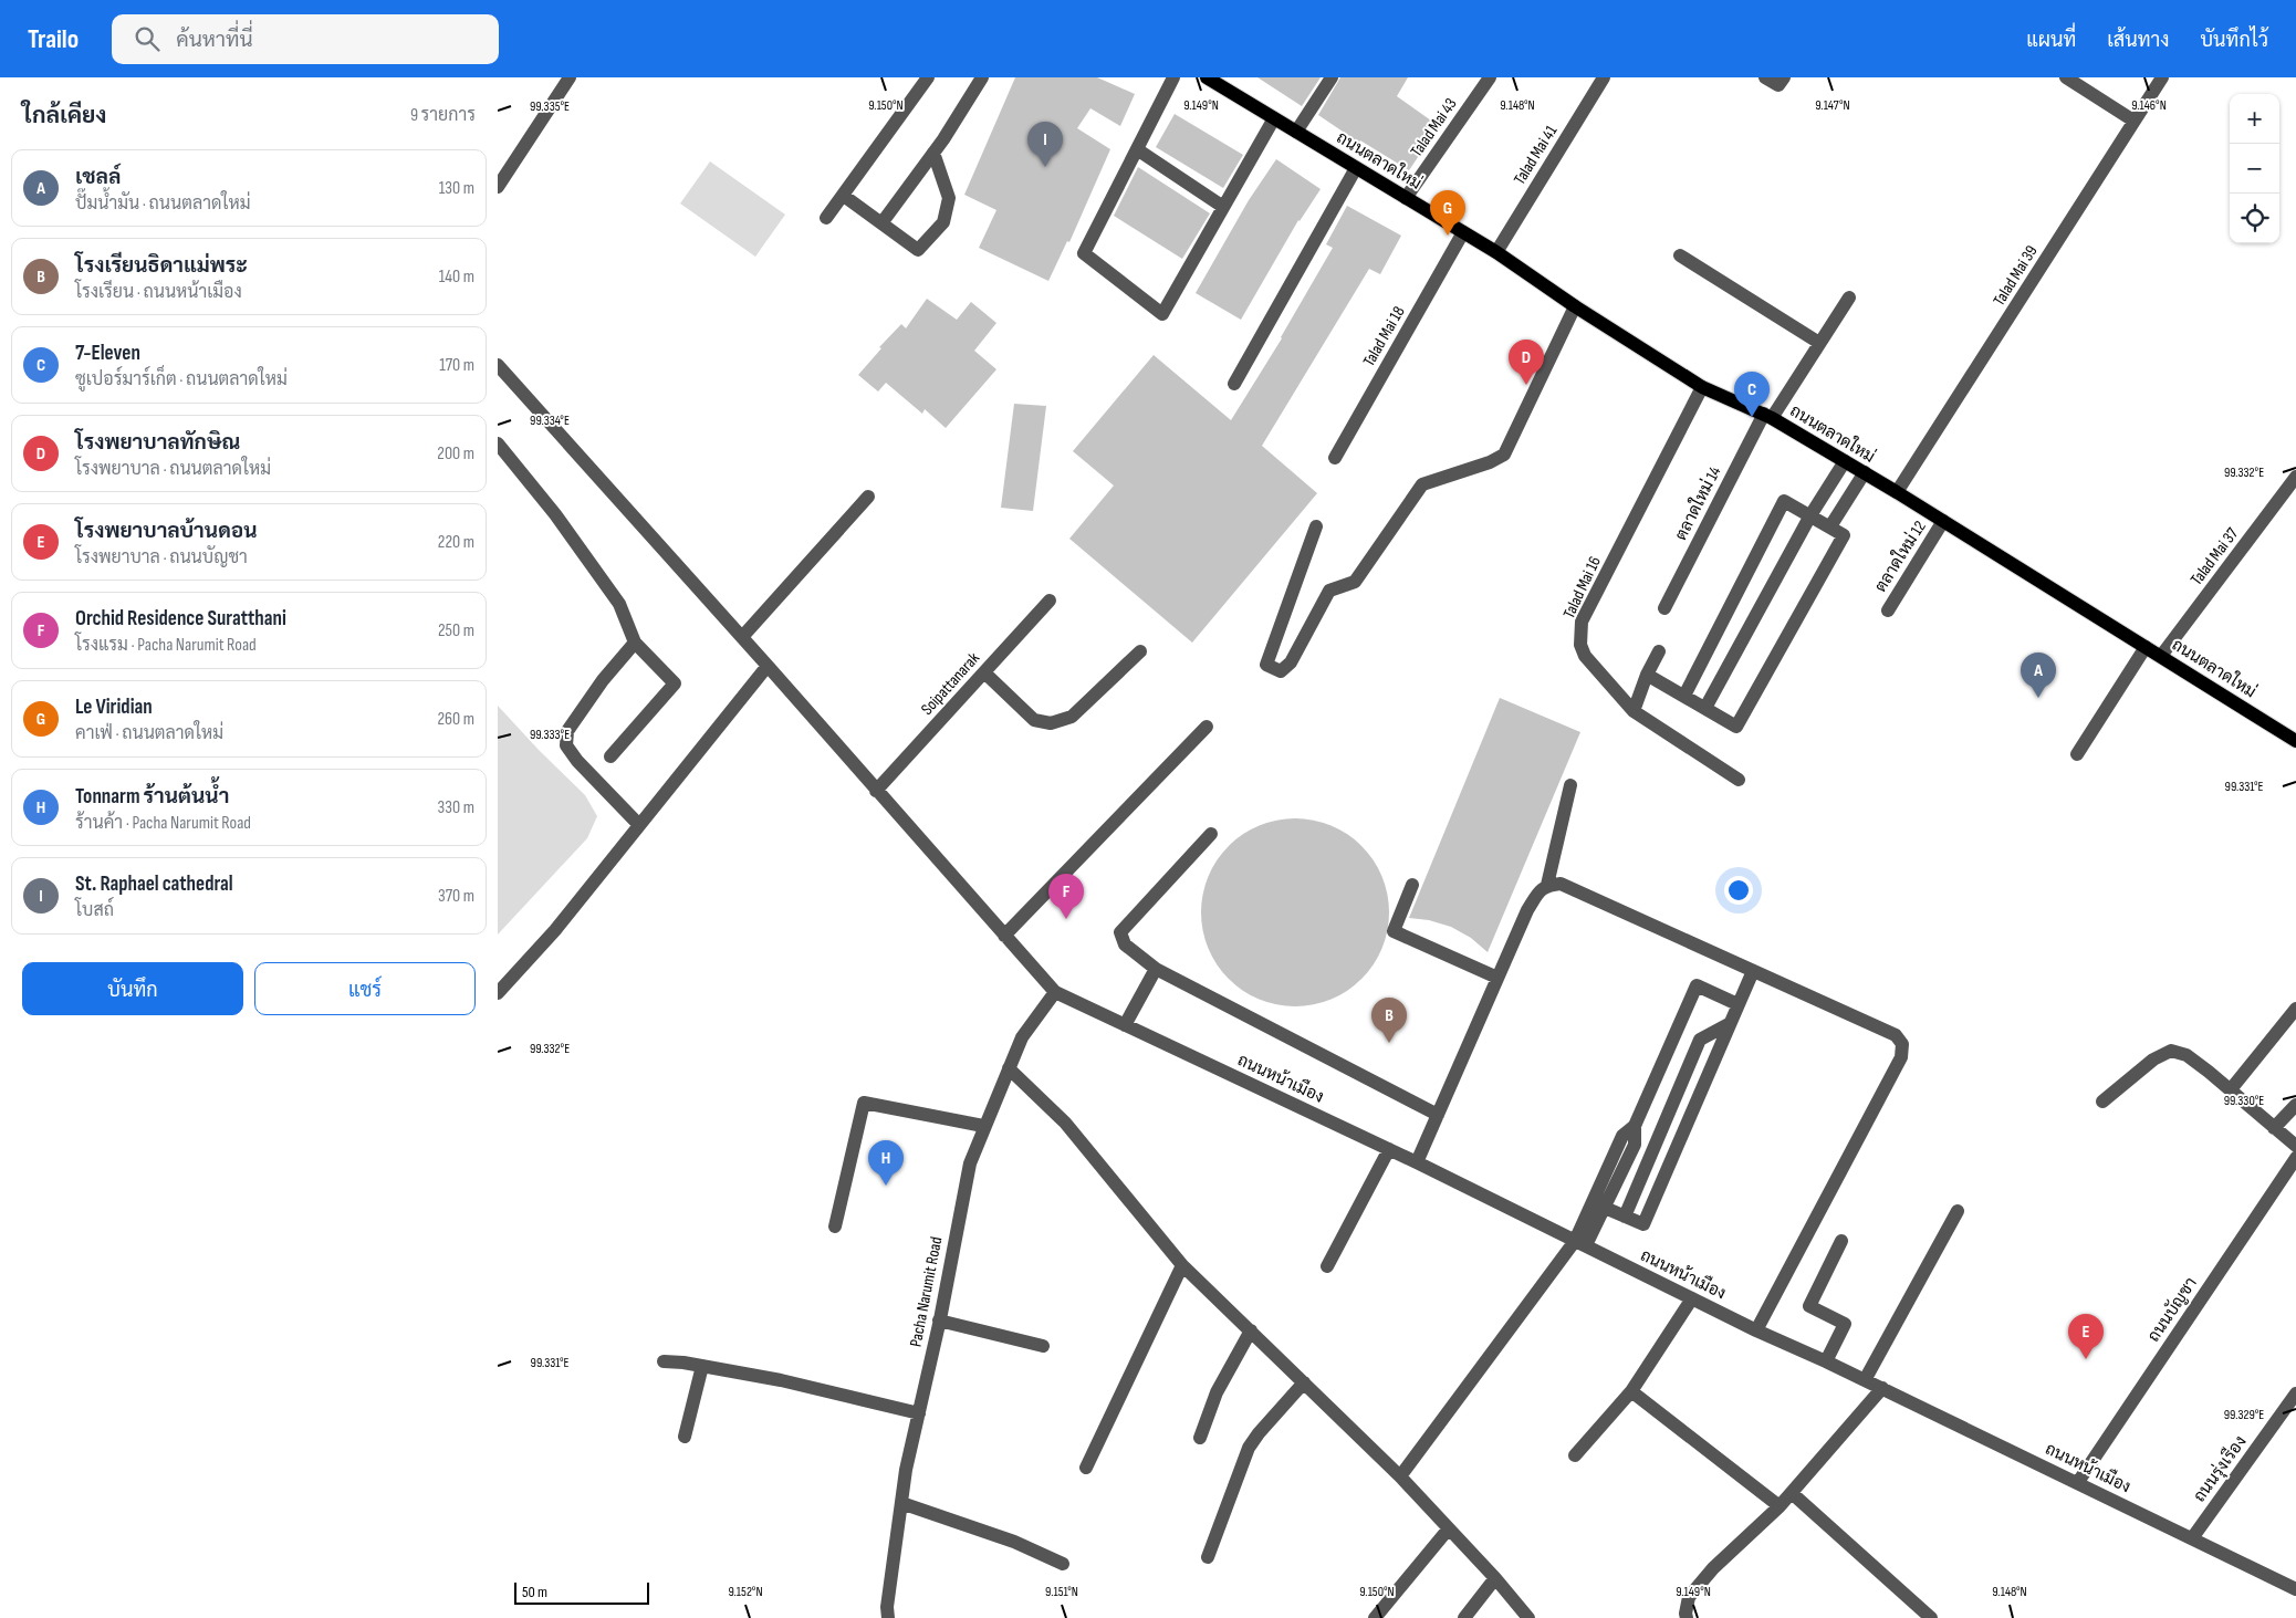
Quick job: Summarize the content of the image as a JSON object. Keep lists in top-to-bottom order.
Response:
{
  "streets": {
    "main road": ["ถนนตลาดใหม่"],
    "street": [
      "Talad Mai 43",
      "Talad Mai 41",
      "Talad Mai 39",
      "Talad Mai 18",
      "ตลาดใหม่ 14",
      "ตลาดใหม่ 12",
      "Talad Mai 37",
      "Talad Mai 16",
      "Soipattanarak",
      "ถนนหน้าเมือง",
      "Pacha Narumit Road",
      "ถนนบัญชา",
      "ถนนรุ่งเรือง"
    ]
  },
  "crossings": [
    ["Talad Mai 43", "ถนนตลาดใหม่"],
    ["Talad Mai 41", "ถนนตลาดใหม่"],
    ["ถนนตลาดใหม่", "Talad Mai 39"],
    ["ถนนตลาดใหม่", "Talad Mai 18"],
    ["ถนนตลาดใหม่", "ตลาดใหม่ 14"],
    ["ถนนตลาดใหม่", "ตลาดใหม่ 12"],
    ["ถนนตลาดใหม่", "Talad Mai 37"],
    ["ถนนตลาดใหม่", "Talad Mai 16"],
    ["ถนนหน้าเมือง", "Pacha Narumit Road"],
    ["ถนนหน้าเมือง", "ถนนบัญชา"],
    ["ถนนหน้าเมือง", "ถนนรุ่งเรือง"]
  ],
  "scale_bar": "50 m",
  "page": {
    "header": "Trailo",
    "search": "ค้นหาที่นี่",
    "nav": ["แผนที่", "เส้นทาง", "บันทึกไว้"],
    "heading": ["ใกล้เคียง", "9 รายการ"],
    "map_buttons": ["+", "−"],
    "pins": [
      "I",
      "G",
      "D",
      "C",
      "A",
      "F",
      "B",
      "H",
      "E"
    ],
    "list": [
      {
        "mark": "A",
        "name": "เชลล์",
        "note": "ปั๊มน้ำมัน · ถนนตลาดใหม่",
        "value": "130 m"
      },
      {
        "mark": "B",
        "name": "โรงเรียนธิดาแม่พระ",
        "note": "โรงเรียน · ถนนหน้าเมือง",
        "value": "140 m"
      },
      {
        "mark": "C",
        "name": "7-Eleven",
        "note": "ซูเปอร์มาร์เก็ต · ถนนตลาดใหม่",
        "value": "170 m"
      },
      {
        "mark": "D",
        "name": "โรงพยาบาลทักษิณ",
        "note": "โรงพยาบาล · ถนนตลาดใหม่",
        "value": "200 m"
      },
      {
        "mark": "E",
        "name": "โรงพยาบาลบ้านดอน",
        "note": "โรงพยาบาล · ถนนบัญชา",
        "value": "220 m"
      },
      {
        "mark": "F",
        "name": "Orchid Residence Suratthani",
        "note": "โรงแรม · Pacha Narumit Road",
        "value": "250 m"
      },
      {
        "mark": "G",
        "name": "Le Viridian",
        "note": "คาเฟ่ · ถนนตลาดใหม่",
        "value": "260 m"
      },
      {
        "mark": "H",
        "name": "Tonnarm ร้านต้นน้ำ",
        "note": "ร้านค้า · Pacha Narumit Road",
        "value": "330 m"
      },
      {
        "mark": "I",
        "name": "St. Raphael cathedral",
        "note": "โบสถ์",
        "value": "370 m"
      }
    ],
    "buttons": ["บันทึก", "แชร์"],
    "scale": "50 m"
  },
  "coordinates": [
    "9.150°N",
    "9.149°N",
    "9.148°N",
    "9.147°N",
    "9.146°N",
    "99.335°E",
    "99.334°E",
    "99.332°E",
    "99.333°E",
    "99.331°E",
    "99.330°E",
    "99.329°E",
    "9.152°N",
    "9.151°N"
  ]
}
